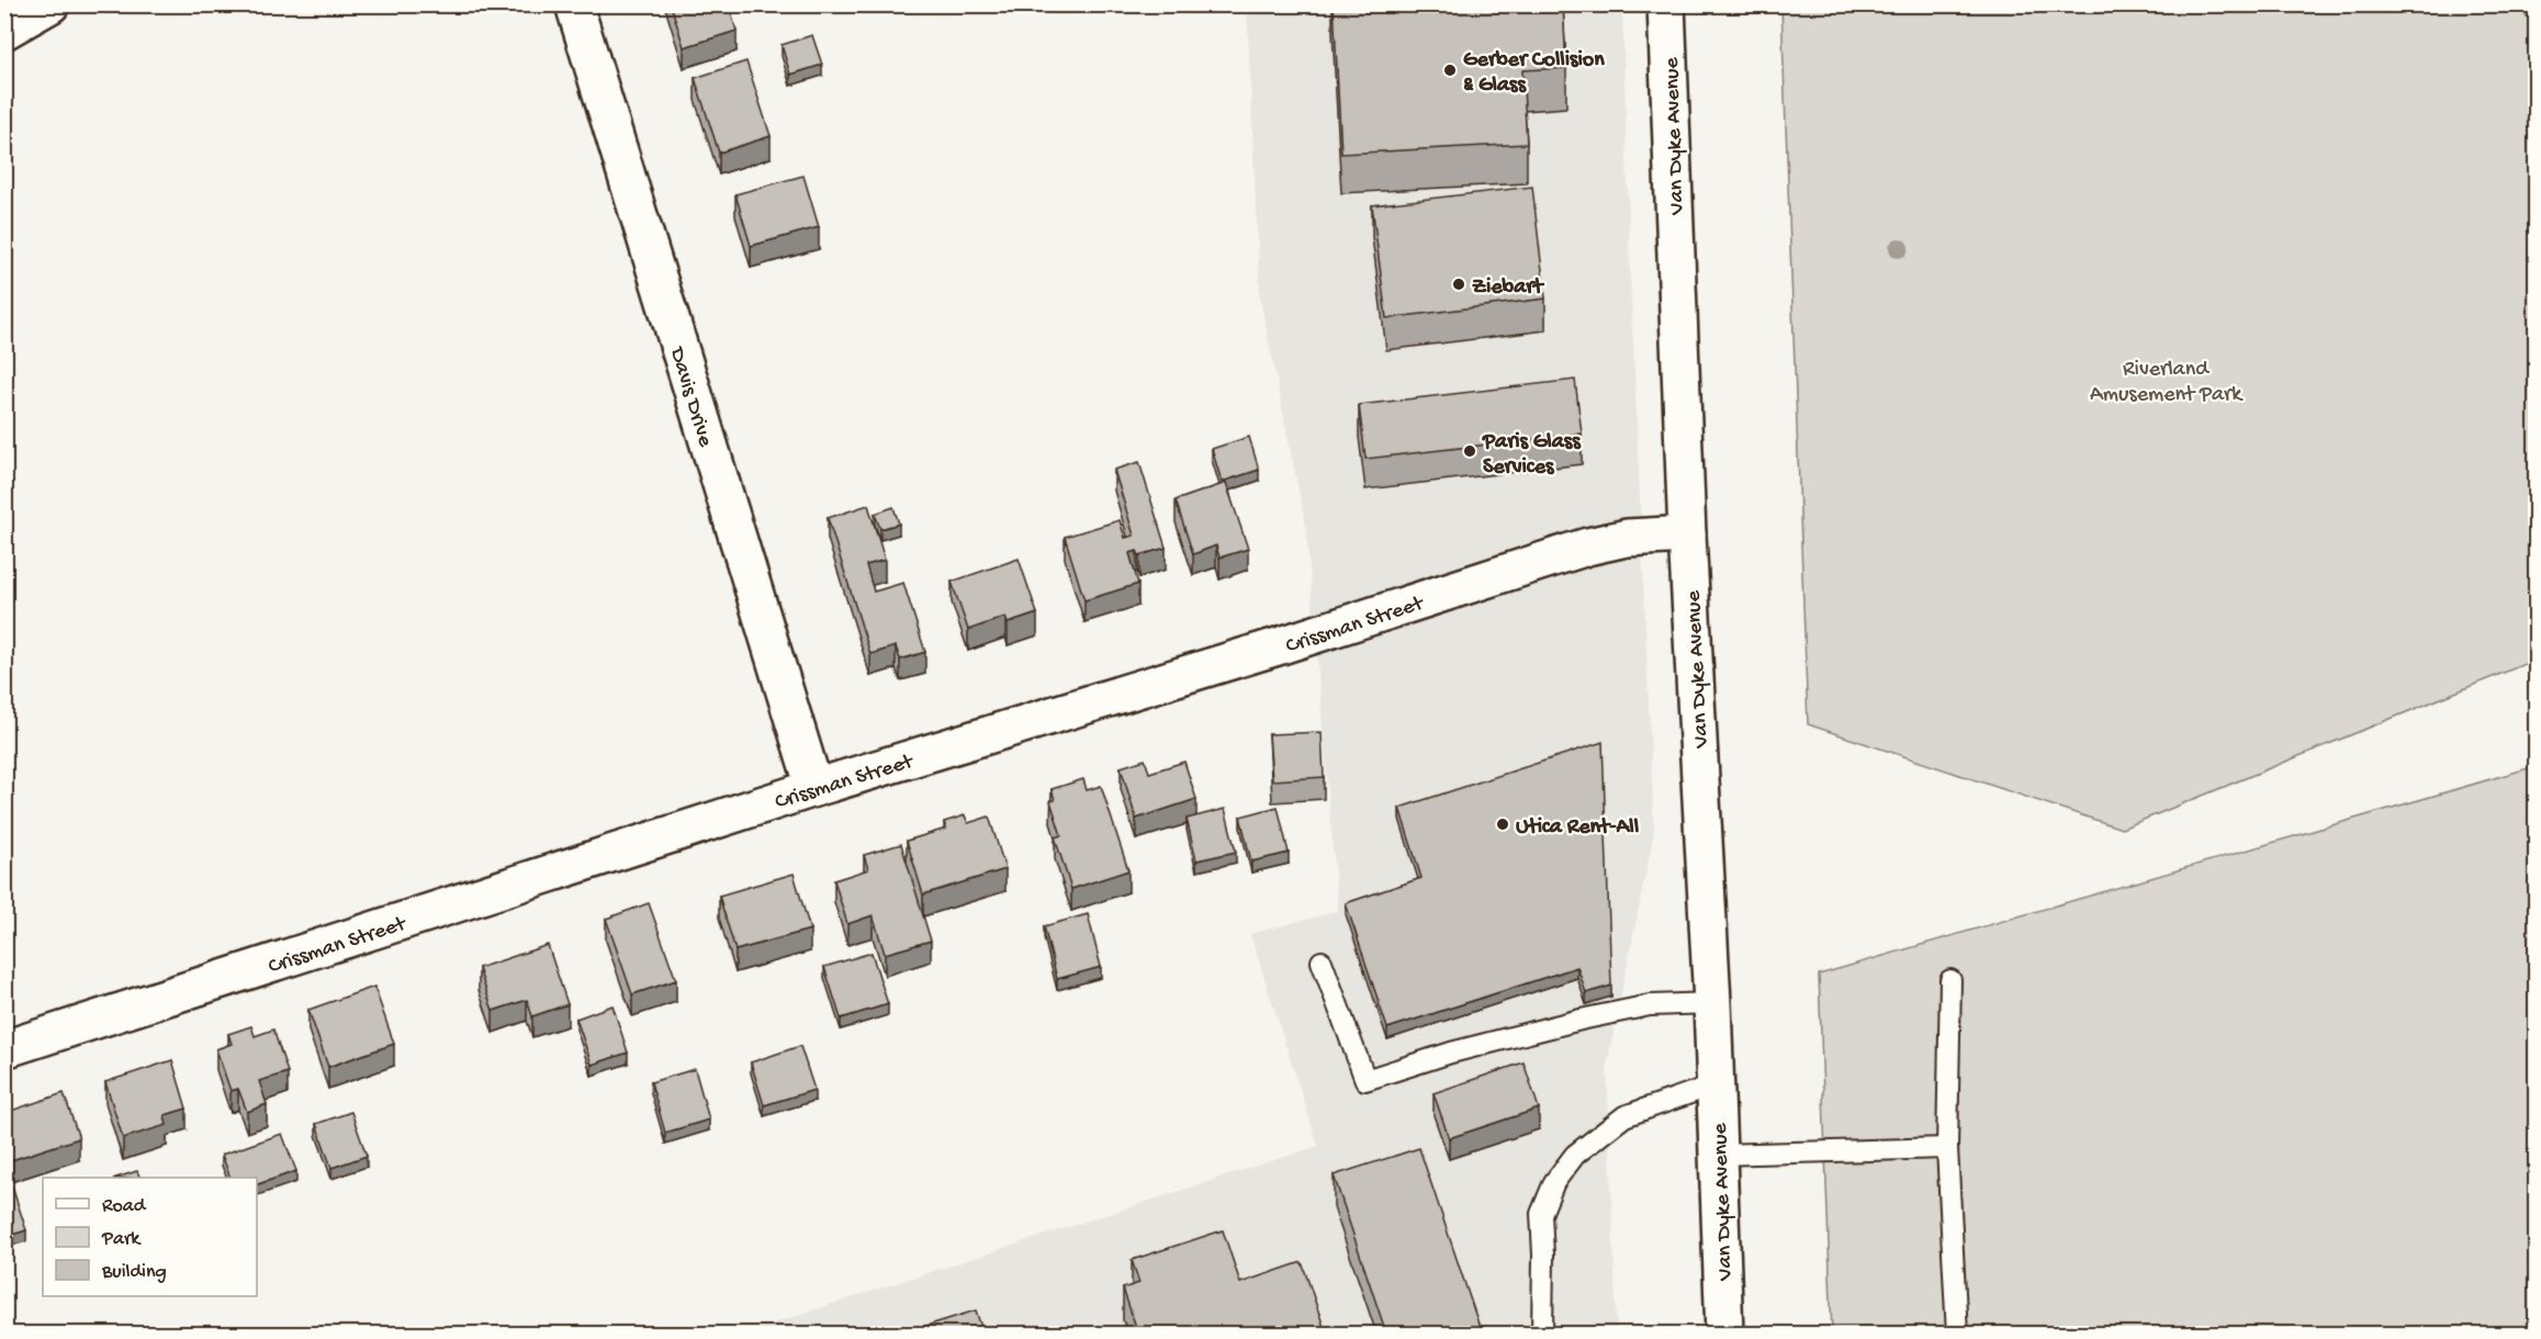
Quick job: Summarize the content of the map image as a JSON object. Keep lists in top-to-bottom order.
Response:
{
  "streets": {
    "street": ["Van Dyke Avenue", "Davis Drive", "Crissman Street"]
  },
  "crossings": [
    ["Van Dyke Avenue", "Crissman Street"],
    ["Davis Drive", "Crissman Street"]
  ],
  "parks": ["Riverland Amusement Park"],
  "places": [
    "Gerber Collision & Glass",
    "Ziebart",
    "Paris Glass Services",
    "Utica Rent-All"
  ],
  "legend": ["Road", "Park", "Building"]
}
